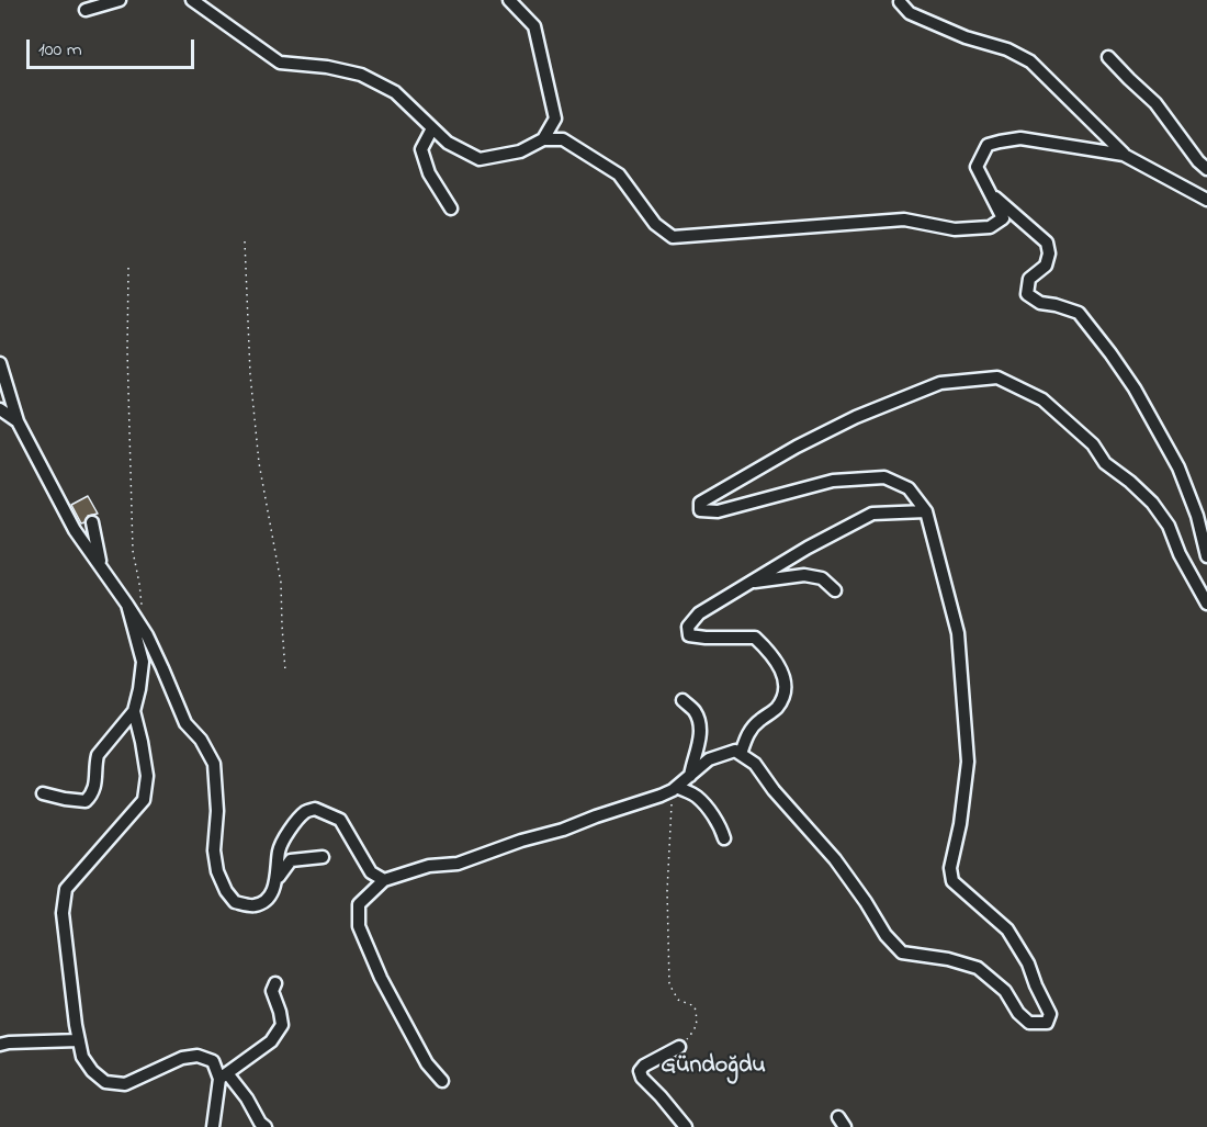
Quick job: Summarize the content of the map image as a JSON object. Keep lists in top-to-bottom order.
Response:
{
  "districts": ["Gündoğdu"],
  "scale_bar": "100 m"
}
